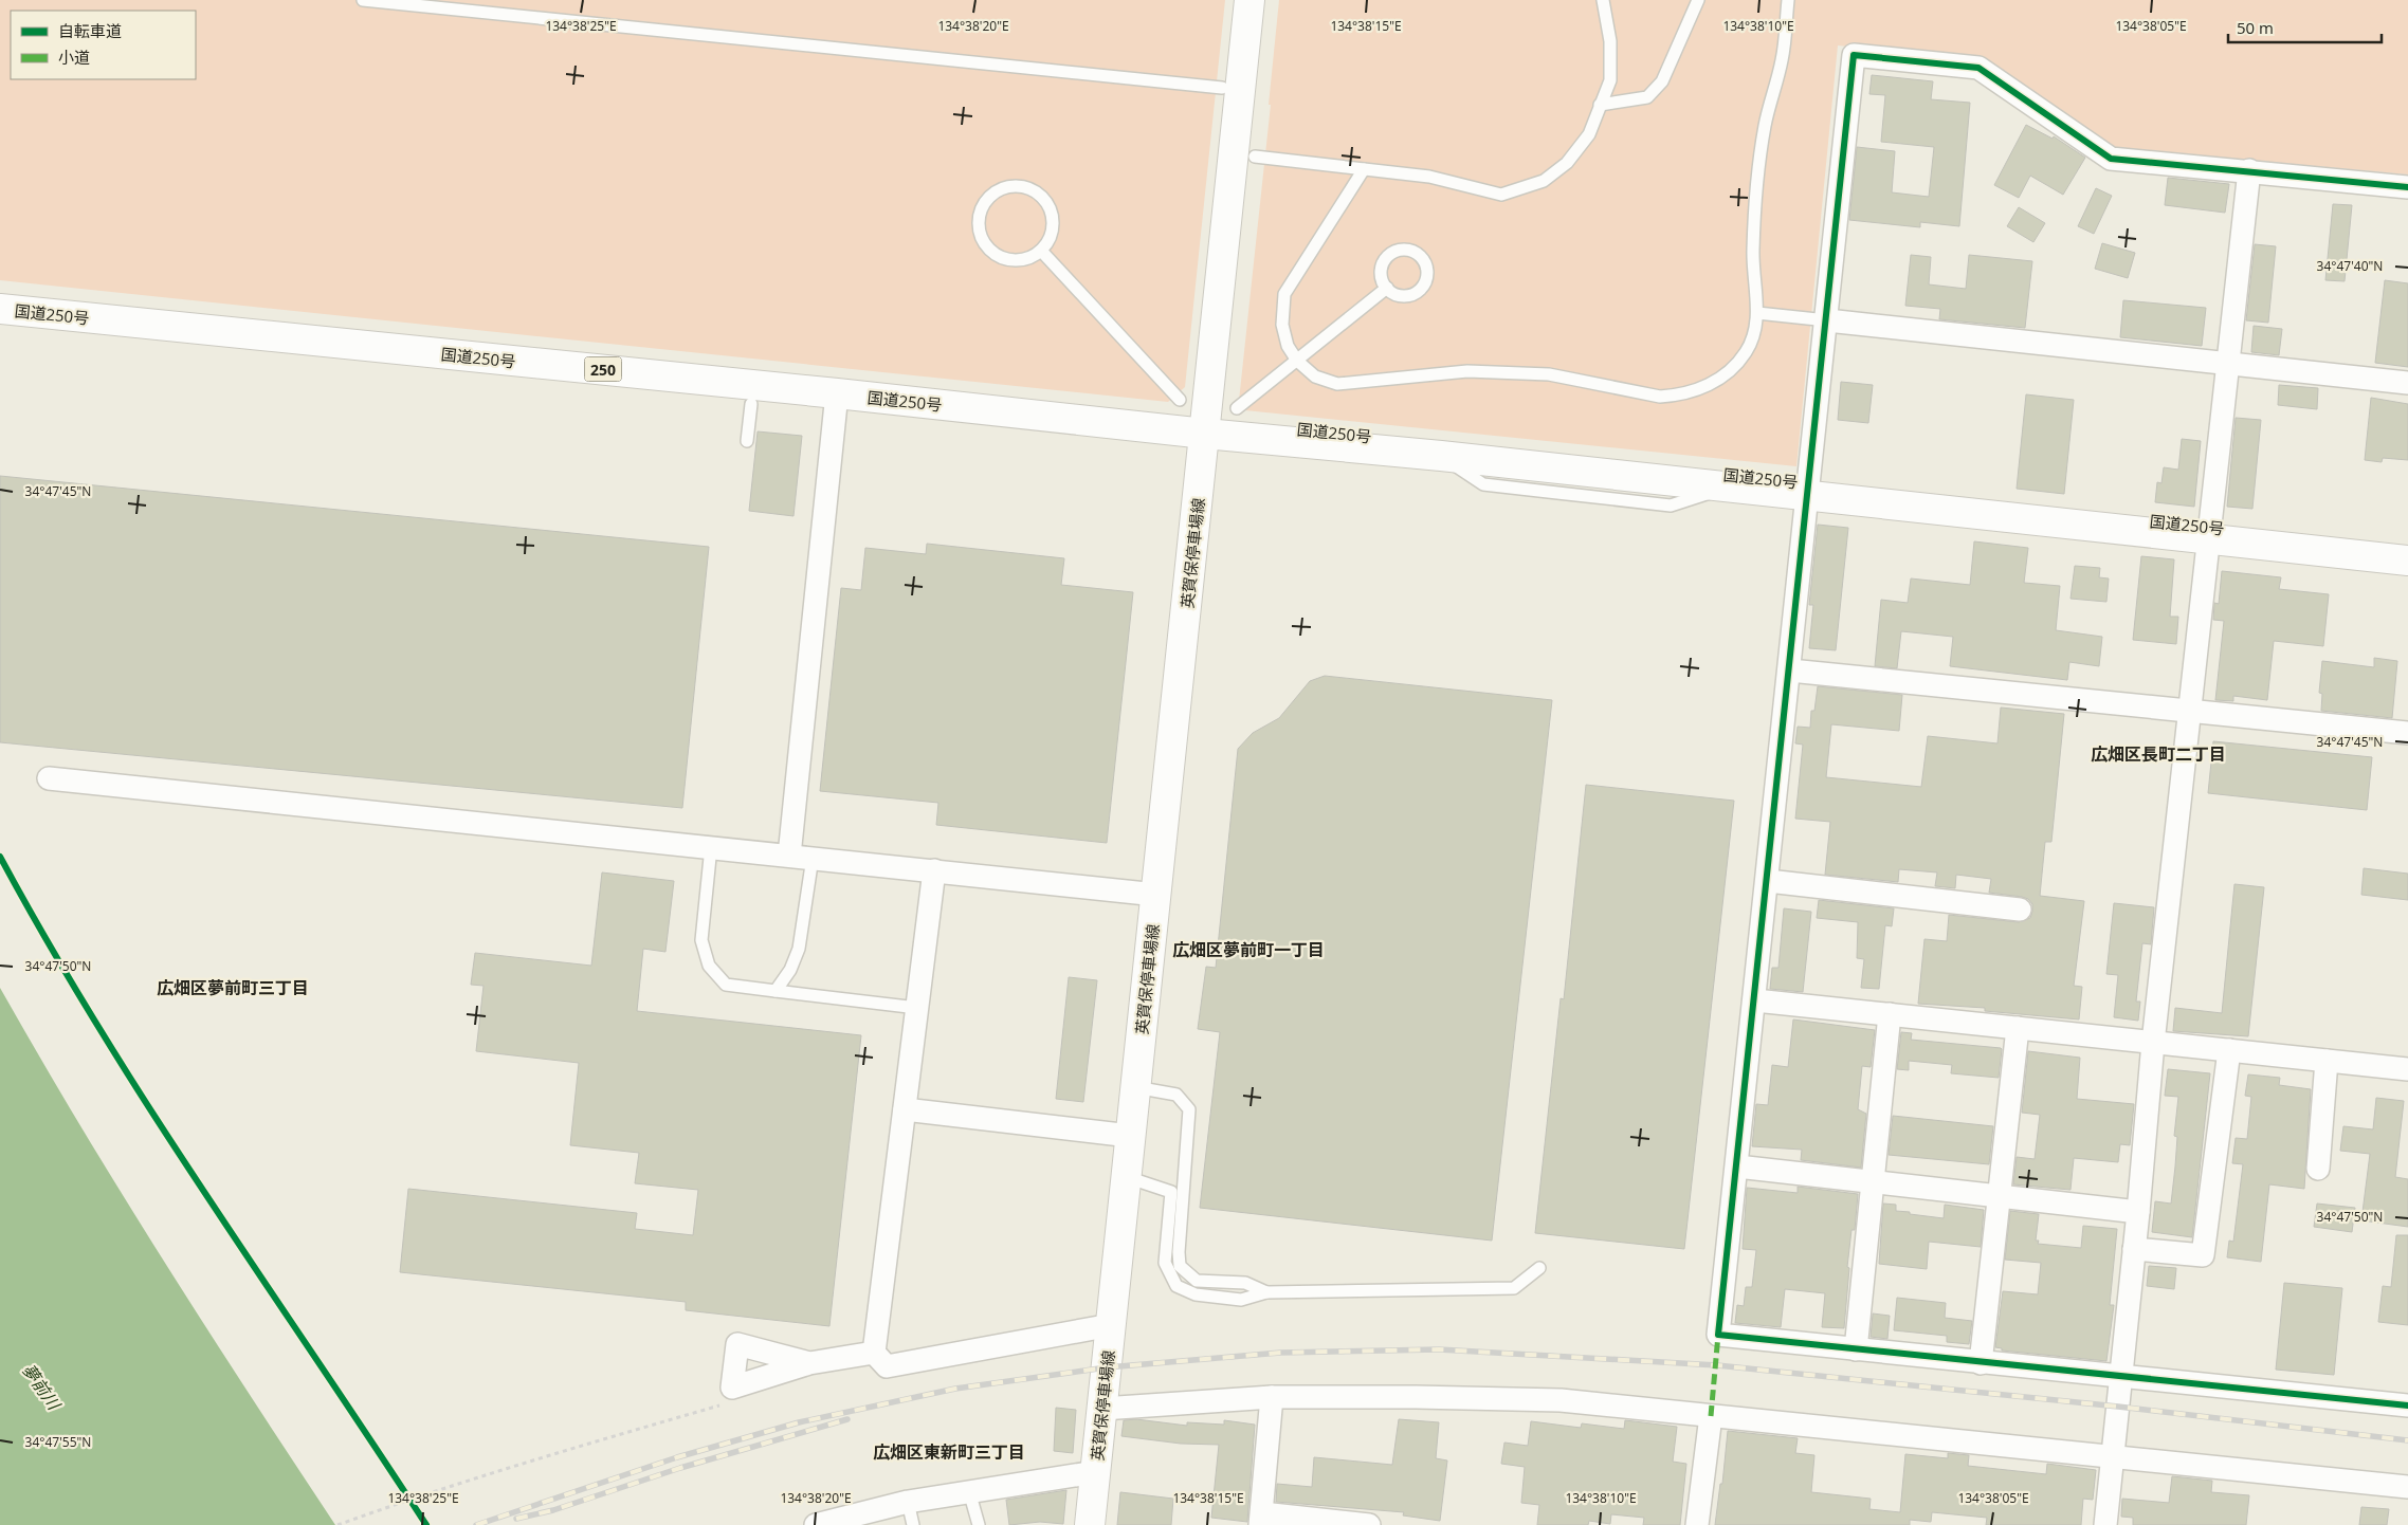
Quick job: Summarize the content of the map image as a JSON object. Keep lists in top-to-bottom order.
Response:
{
  "streets": {
    "main road": ["国道250号", "250", "英賀保停車場線"]
  },
  "crossings": [
    ["国道250号", "英賀保停車場線"]
  ],
  "districts": [
    "広畑区長町二丁目",
    "広畑区夢前町一丁目",
    "広畑区夢前町三丁目",
    "広畑区東新町三丁目"
  ],
  "water": ["夢前川"],
  "legend": ["自転車道", "小道"],
  "scale_bar": "50 m",
  "coordinates": [
    "134°38'25\"E",
    "134°38'20\"E",
    "134°38'15\"E",
    "134°38'10\"E",
    "134°38'05\"E",
    "34°47'40\"N",
    "34°47'45\"N",
    "34°47'50\"N",
    "34°47'55\"N"
  ]
}
